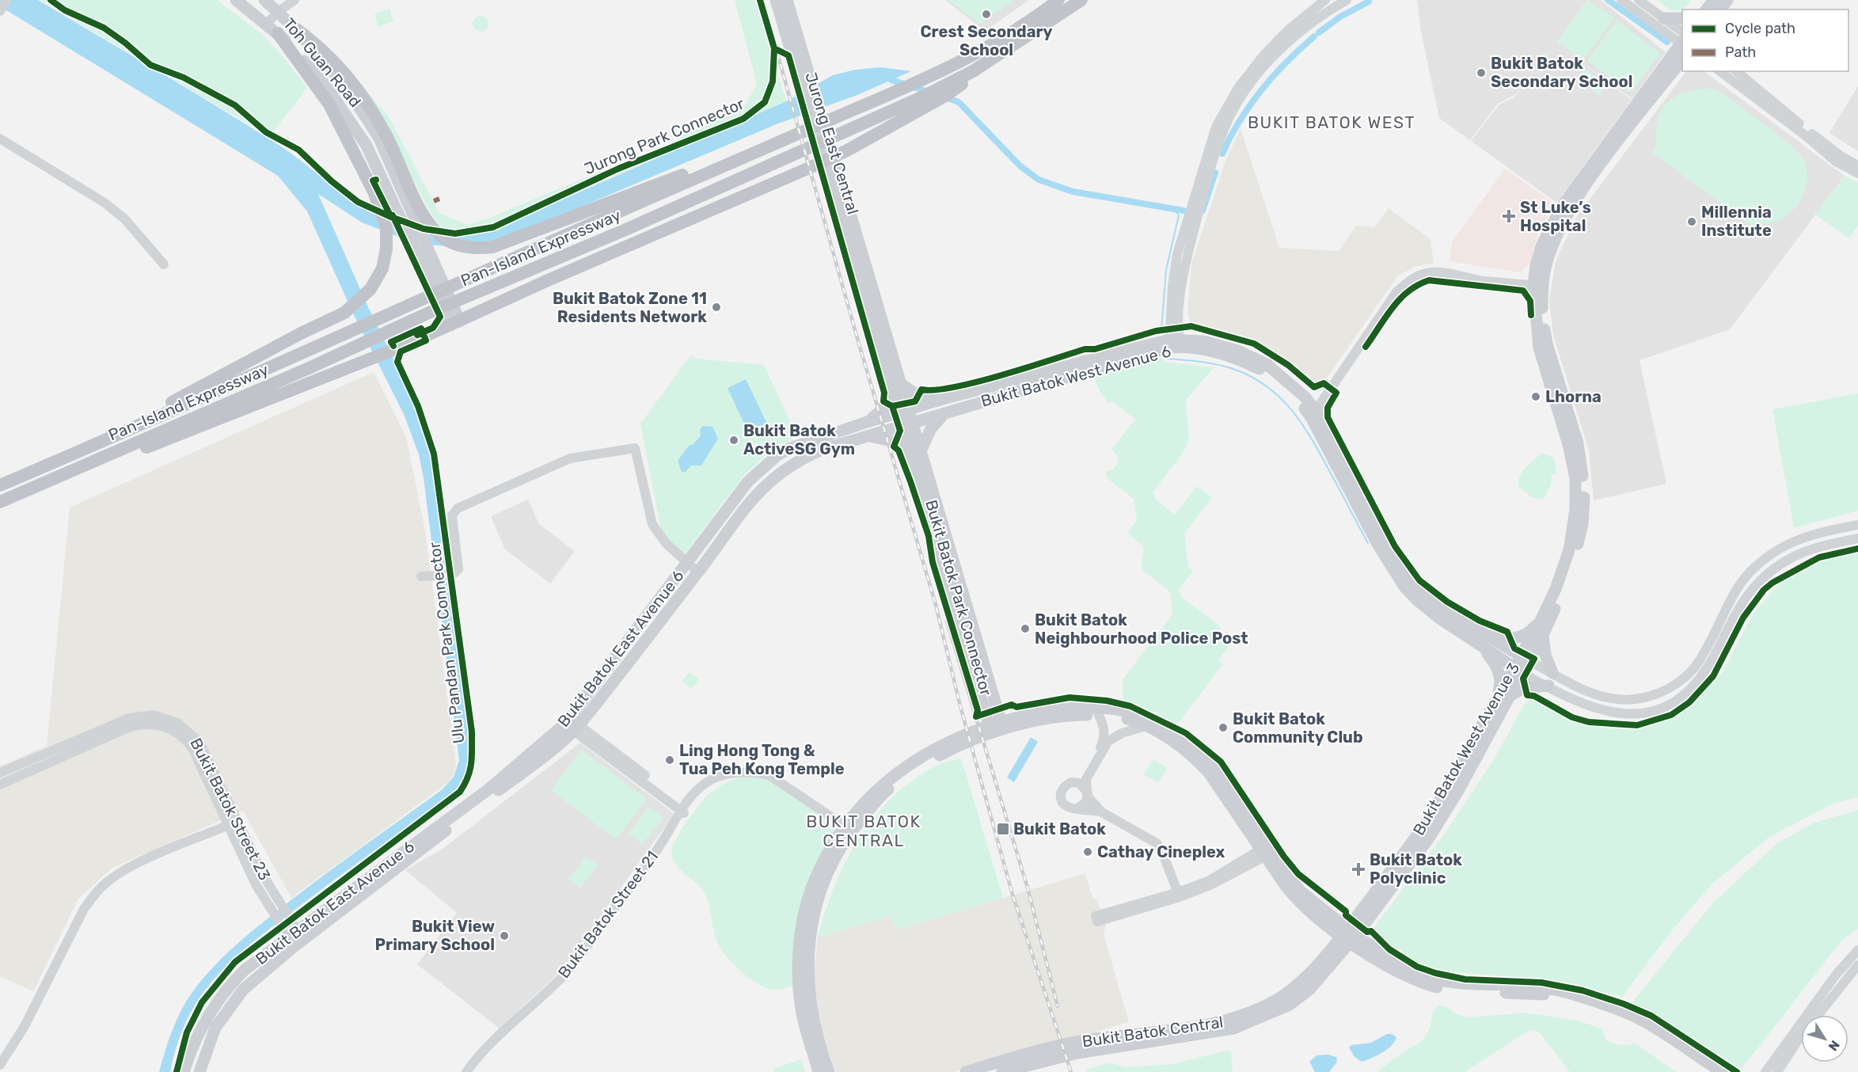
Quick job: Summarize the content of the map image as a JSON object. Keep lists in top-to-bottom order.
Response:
{
  "streets": {
    "highway": ["Pan-Island Expressway"],
    "main road": [
      "Toh Guan Road",
      "Jurong East Central",
      "Bukit Batok West Avenue 6",
      "Bukit Batok East Avenue 6",
      "Bukit Batok West Avenue 3",
      "Bukit Batok Central"
    ],
    "street": ["Bukit Batok Street 23", "Bukit Batok Street 21"],
    "cycle path": ["Jurong Park Connector", "Bukit Batok Park Connector", "Ulu Pandan Park Connector"]
  },
  "crossings": [
    ["Bukit Batok West Avenue 6", "Bukit Batok East Avenue 6"],
    ["Bukit Batok West Avenue 6", "Bukit Batok West Avenue 3"],
    ["Bukit Batok East Avenue 6", "Bukit Batok Street 23"],
    ["Bukit Batok West Avenue 3", "Bukit Batok Central"]
  ],
  "districts": ["BUKIT BATOK WEST", "BUKIT BATOK CENTRAL"],
  "places": {
    "other": [
      "Crest Secondary School",
      "Bukit Batok Secondary School",
      "Millennia Institute",
      "Bukit Batok Zone 11 Residents Network",
      "Lhorna",
      "Bukit Batok ActiveSG Gym",
      "Bukit Batok Neighbourhood Police Post",
      "Bukit Batok Community Club",
      "Ling Hong Tong & Tua Peh Kong Temple",
      "Cathay Cineplex",
      "Bukit View Primary School"
    ],
    "health": ["St Luke’s Hospital", "Bukit Batok Polyclinic"],
    "transit": ["Bukit Batok"]
  },
  "legend": ["Cycle path", "Path"],
  "north": "bottom right"
}
